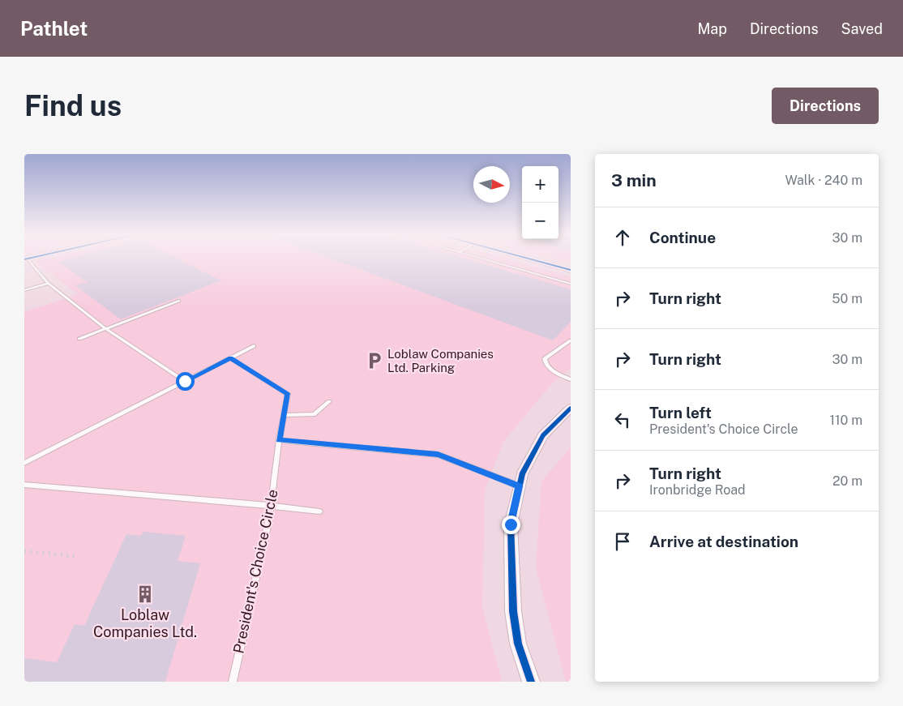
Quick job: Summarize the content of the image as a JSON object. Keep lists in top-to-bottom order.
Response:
{
  "streets": {
    "lane": ["President's Choice Circle"]
  },
  "places": {
    "parking": ["Loblaw Companies Ltd. Parking"],
    "building": ["Loblaw Companies Ltd."]
  },
  "north": "right",
  "page": {
    "header": "Pathlet",
    "nav": ["Map", "Directions", "Saved"],
    "buttons": "Directions",
    "title": "Find us",
    "heading": ["3 min", "Walk · 240 m"],
    "map_buttons": ["+", "−"],
    "list": [
      ["Continue", "30 m"],
      ["Turn right", "50 m"],
      ["Turn right", "30 m"],
      ["Turn left", "President's Choice Circle", "110 m"],
      ["Turn right", "Ironbridge Road", "20 m"],
      "Arrive at destination"
    ]
  }
}
